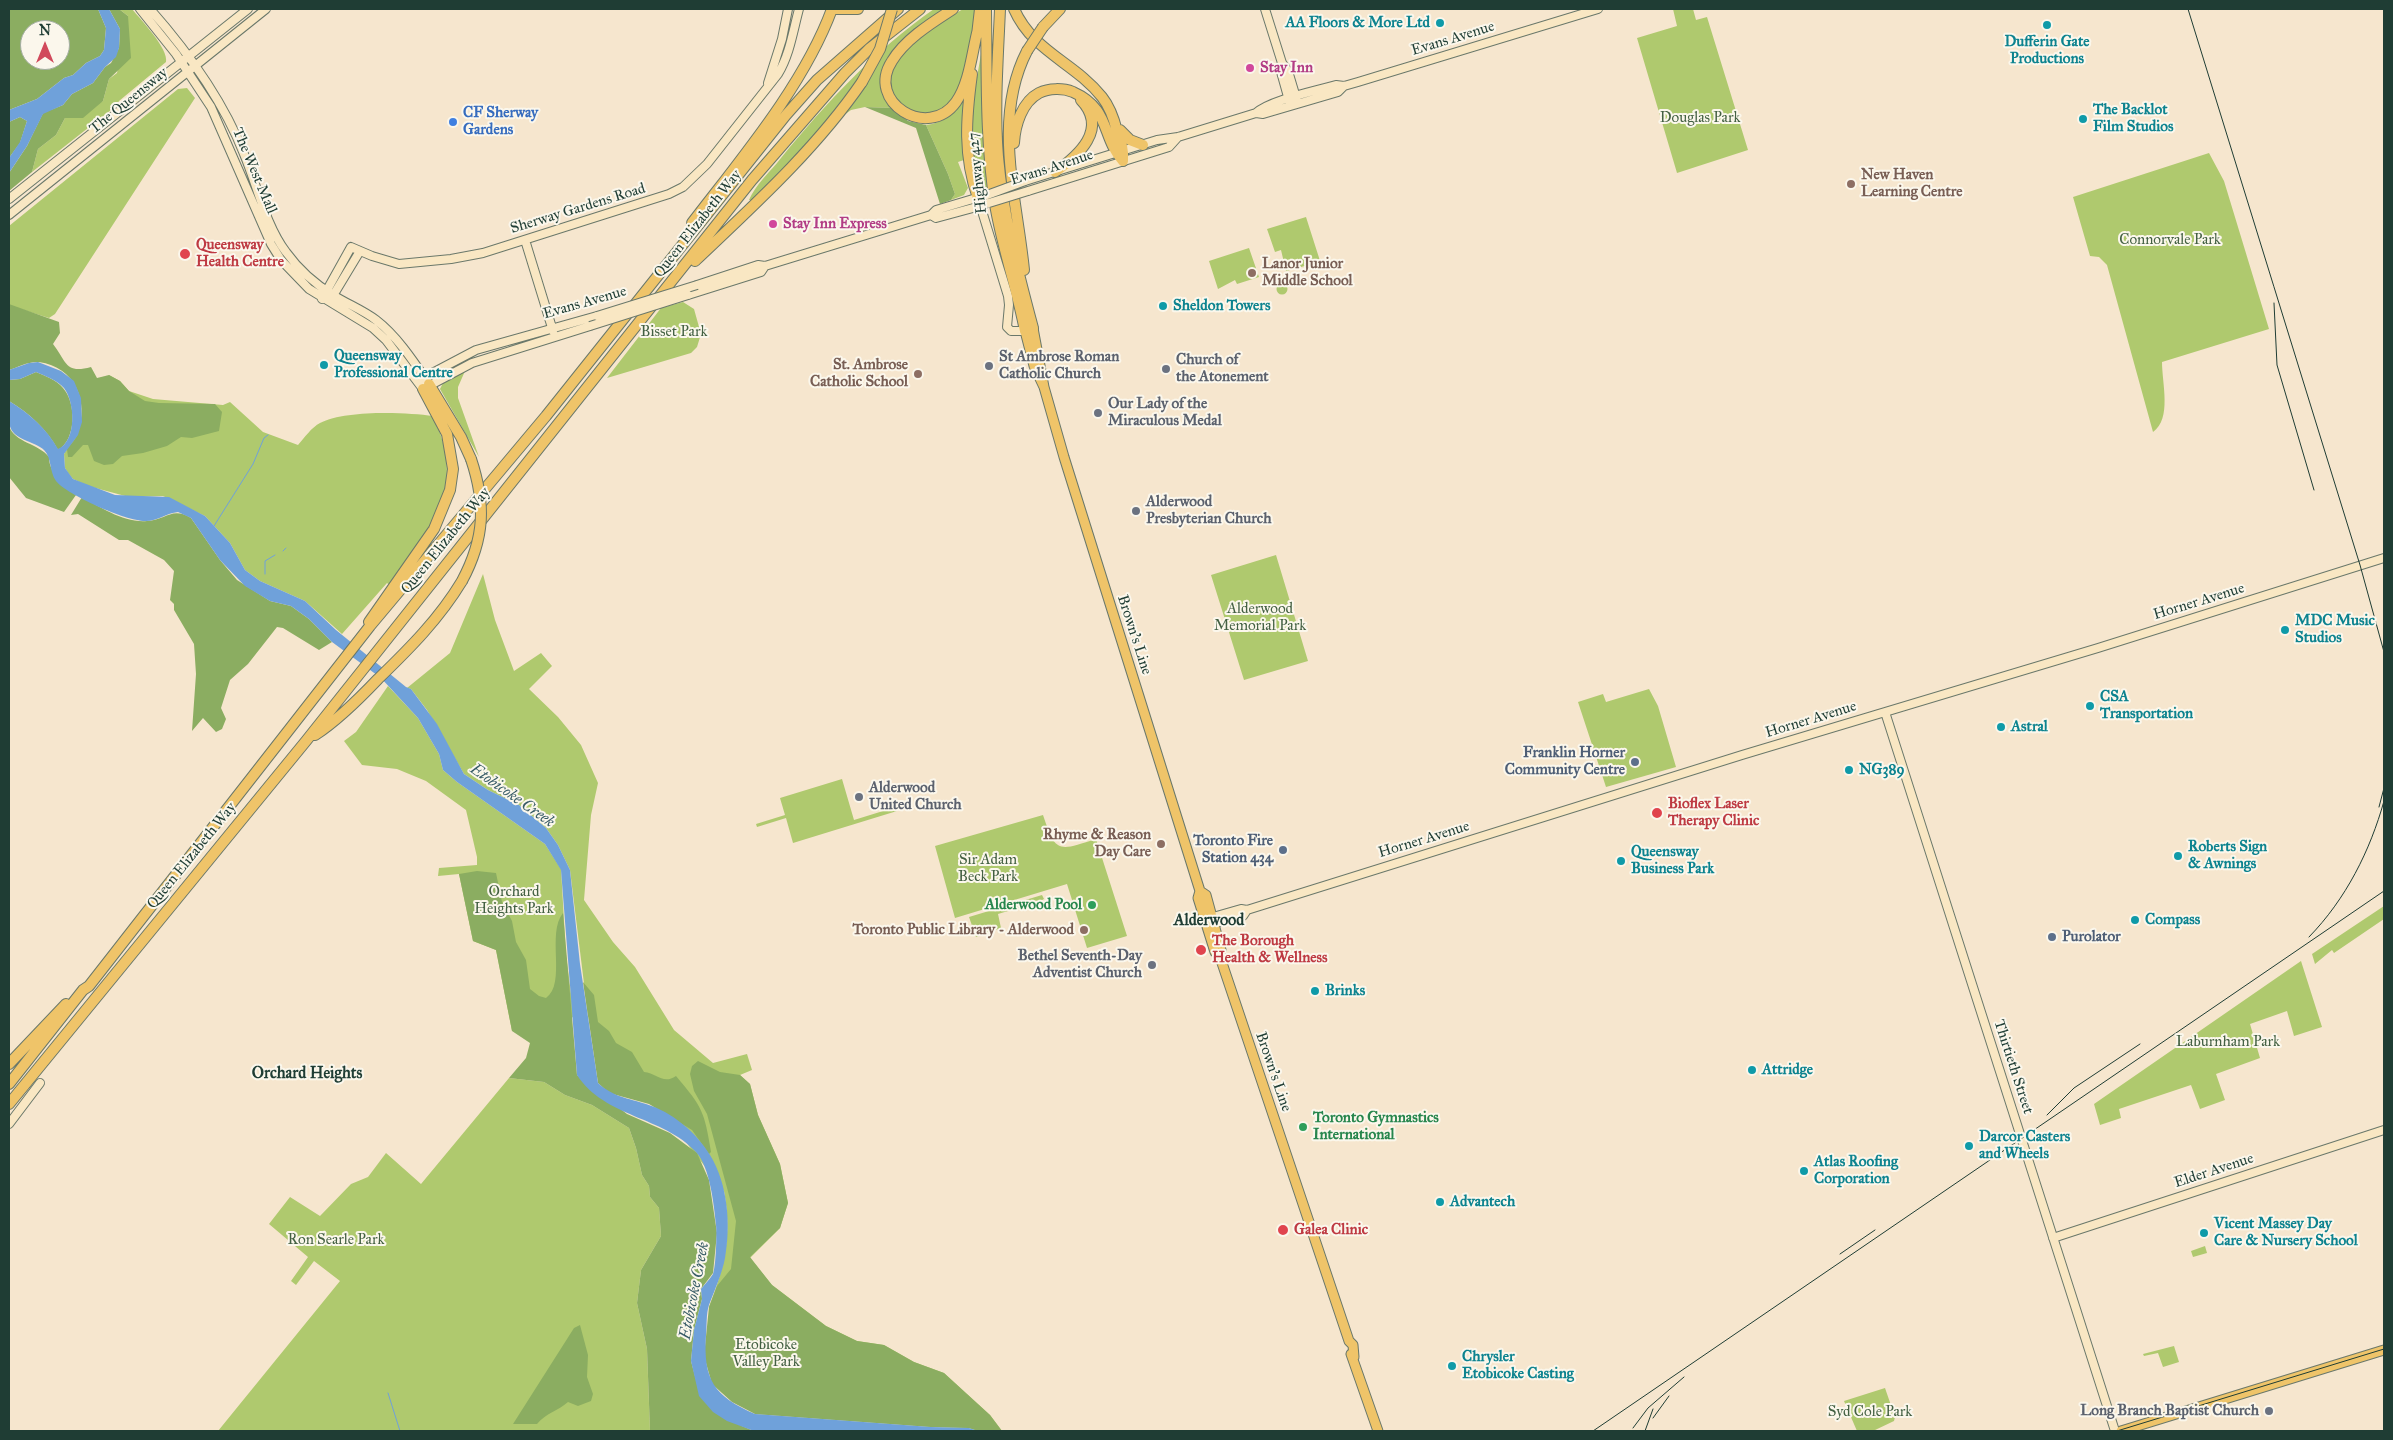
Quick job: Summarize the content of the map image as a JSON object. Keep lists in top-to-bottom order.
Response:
{
  "streets": {
    "highway": ["Highway 427", "Queen Elizabeth Way"],
    "main road": [
      "Evans Avenue",
      "The Queensway",
      "The West Mall",
      "Sherway Gardens Road",
      "Horner Avenue",
      "Brown's Line",
      "Thirtieth Street",
      "Elder Avenue"
    ]
  },
  "crossings": [
    ["Evans Avenue", "The West Mall"],
    ["The Queensway", "The West Mall"],
    ["The West Mall", "Sherway Gardens Road"],
    ["Highway 427", "Brown's Line"],
    ["Horner Avenue", "Brown's Line"],
    ["Horner Avenue", "Thirtieth Street"],
    ["Thirtieth Street", "Elder Avenue"]
  ],
  "districts": ["Alderwood", "Orchard Heights"],
  "water": ["Etobicoke Creek"],
  "parks": [
    "Douglas Park",
    "Connorvale Park",
    "Bisset Park",
    "Alderwood Memorial Park",
    "Sir Adam Beck Park",
    "Orchard Heights Park",
    "Laburnham Park",
    "Ron Searle Park",
    "Etobicoke Valley Park",
    "Syd Cole Park"
  ],
  "places": [
    "AA Floors & More Ltd",
    "Dufferin Gate Productions",
    "Stay Inn",
    "The Backlot Film Studios",
    "CF Sherway Gardens",
    "New Haven Learning Centre",
    "Stay Inn Express",
    "Queensway Health Centre",
    "Lanor Junior Middle School",
    "Sheldon Towers",
    "Queensway Professional Centre",
    "St Ambrose Roman Catholic Church",
    "Church of the Atonement",
    "St. Ambrose Catholic School",
    "Our Lady of the Miraculous Medal",
    "Alderwood Presbyterian Church",
    "MDC Music Studios",
    "CSA Transportation",
    "Astral",
    "Franklin Horner Community Centre",
    "NG389",
    "Alderwood United Church",
    "Bioflex Laser Therapy Clinic",
    "Rhyme & Reason Day Care",
    "Toronto Fire Station 434",
    "Roberts Sign & Awnings",
    "Queensway Business Park",
    "Alderwood Pool",
    "Compass",
    "Toronto Public Library - Alderwood",
    "Purolator",
    "The Borough Health & Wellness",
    "Bethel Seventh-Day Adventist Church",
    "Brinks",
    "Attridge",
    "Toronto Gymnastics International",
    "Darcor Casters and Wheels",
    "Atlas Roofing Corporation",
    "Advantech",
    "Galea Clinic",
    "Vicent Massey Day Care & Nursery School",
    "Chrysler Etobicoke Casting",
    "Long Branch Baptist Church"
  ],
  "north": "top"
}
